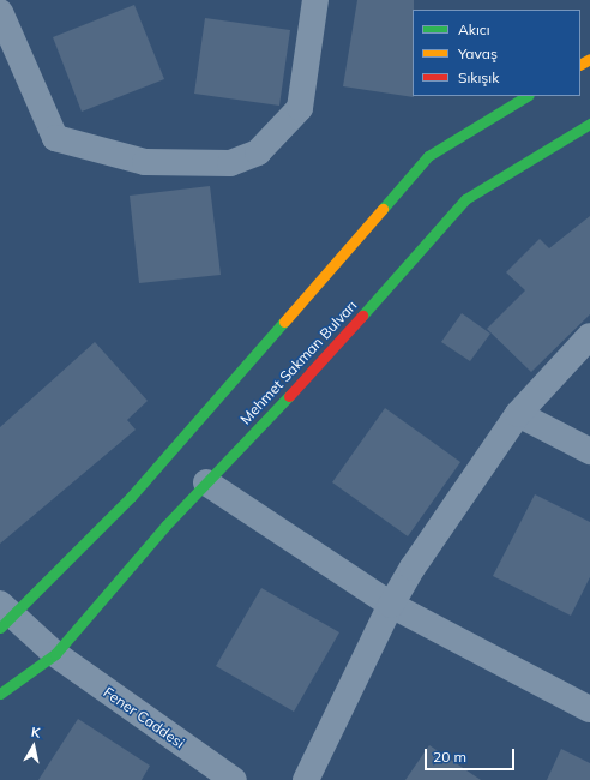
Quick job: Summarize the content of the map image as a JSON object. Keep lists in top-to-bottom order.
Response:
{
  "streets": {
    "main road": ["Mehmet Sakman Bulvarı"],
    "street": ["Fener Caddesi"]
  },
  "crossings": [
    ["Mehmet Sakman Bulvarı", "Fener Caddesi"]
  ],
  "legend": ["Akıcı", "Yavaş", "Sıkışık"],
  "scale_bar": "20 m",
  "north": "top"
}
